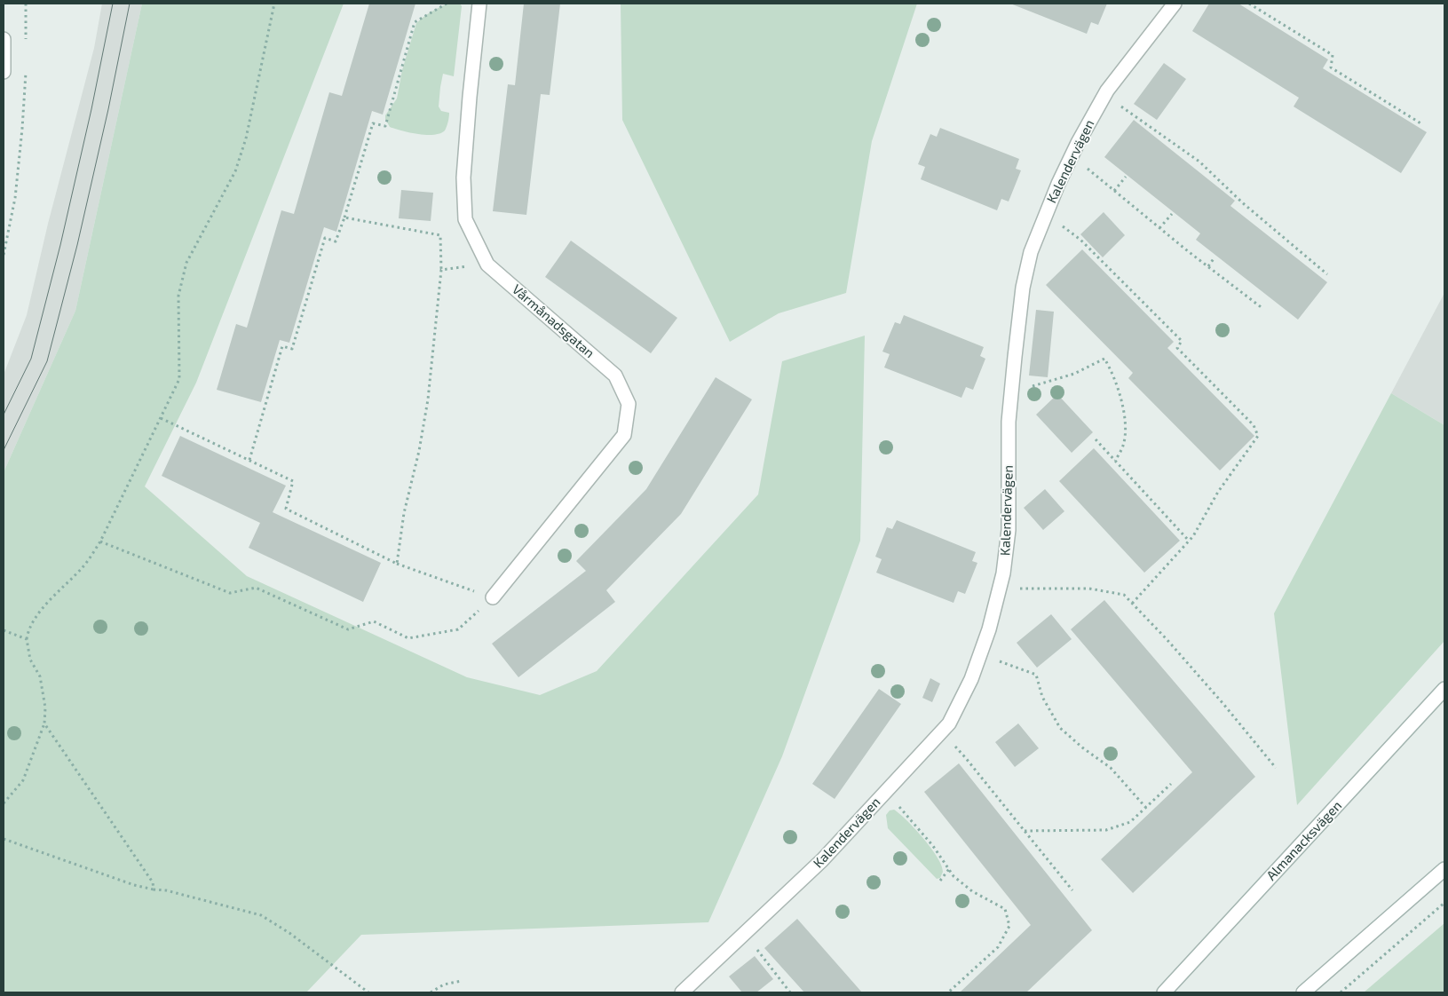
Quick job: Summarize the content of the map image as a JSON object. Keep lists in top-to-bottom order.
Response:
{
  "streets": {
    "street": ["Kalendervägen", "Vårmånadsgatan", "Almanacksvägen"]
  }
}
